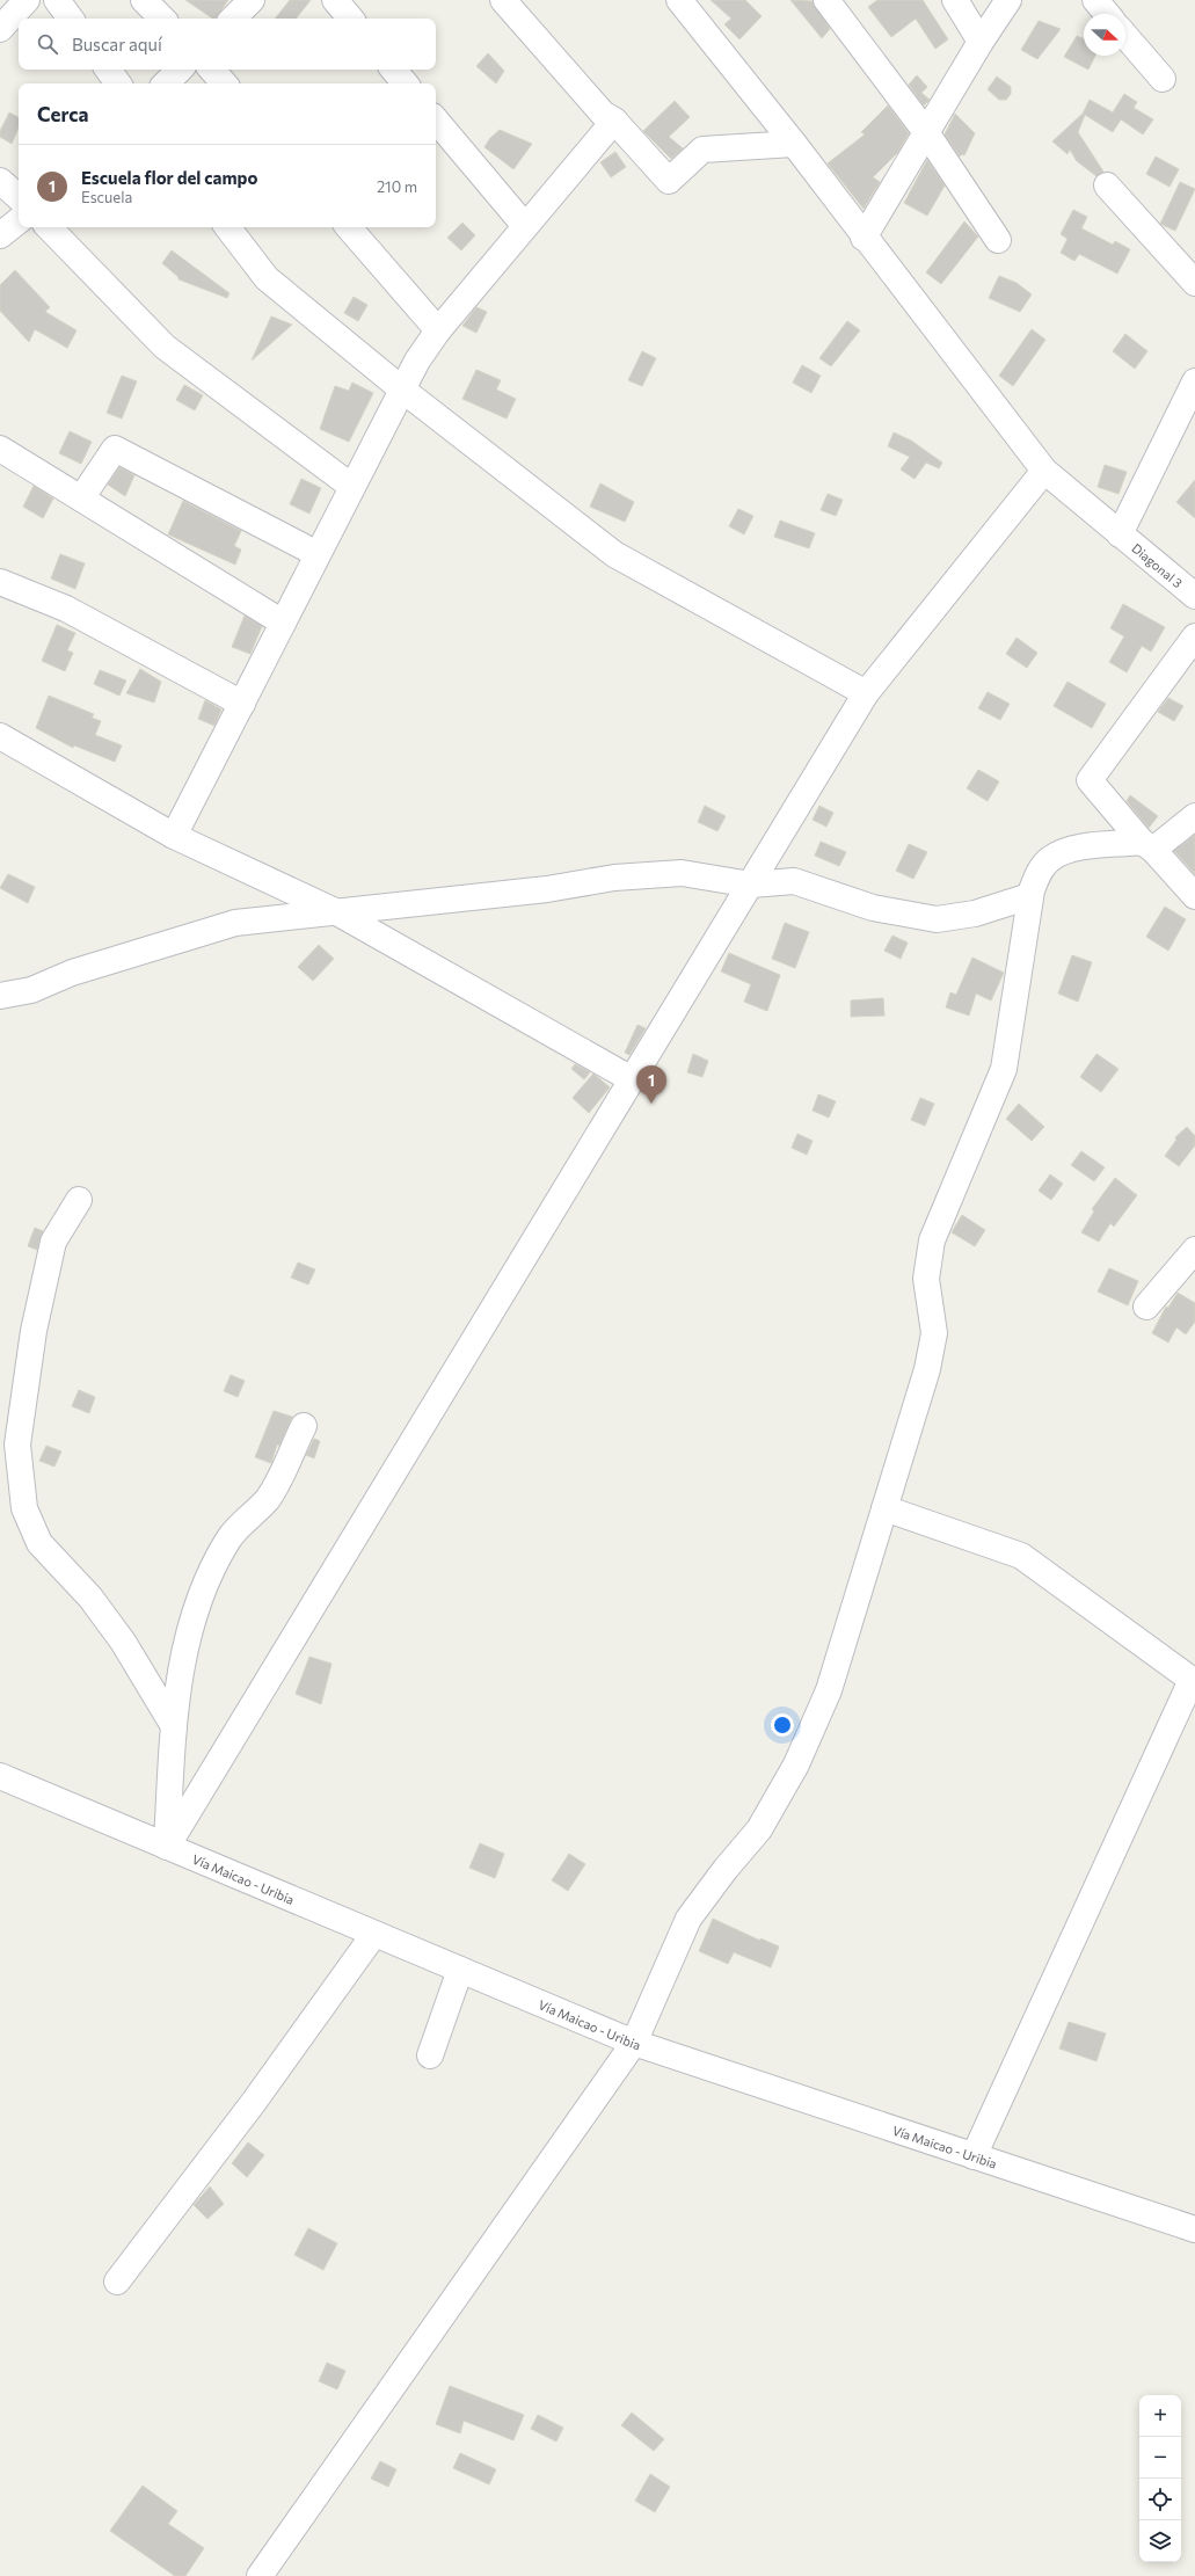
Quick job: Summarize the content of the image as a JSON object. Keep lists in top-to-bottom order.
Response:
{
  "streets": {
    "street": ["Diagonal 3", "Vía Maicao - Uribia"]
  },
  "north": "right",
  "page": {
    "search": "Buscar aquí",
    "heading": "Cerca",
    "list": [
      {
        "mark": "1",
        "name": "Escuela flor del campo",
        "note": "Escuela",
        "value": "210 m"
      }
    ],
    "pins": "1",
    "map_buttons": ["+", "−"]
  }
}
